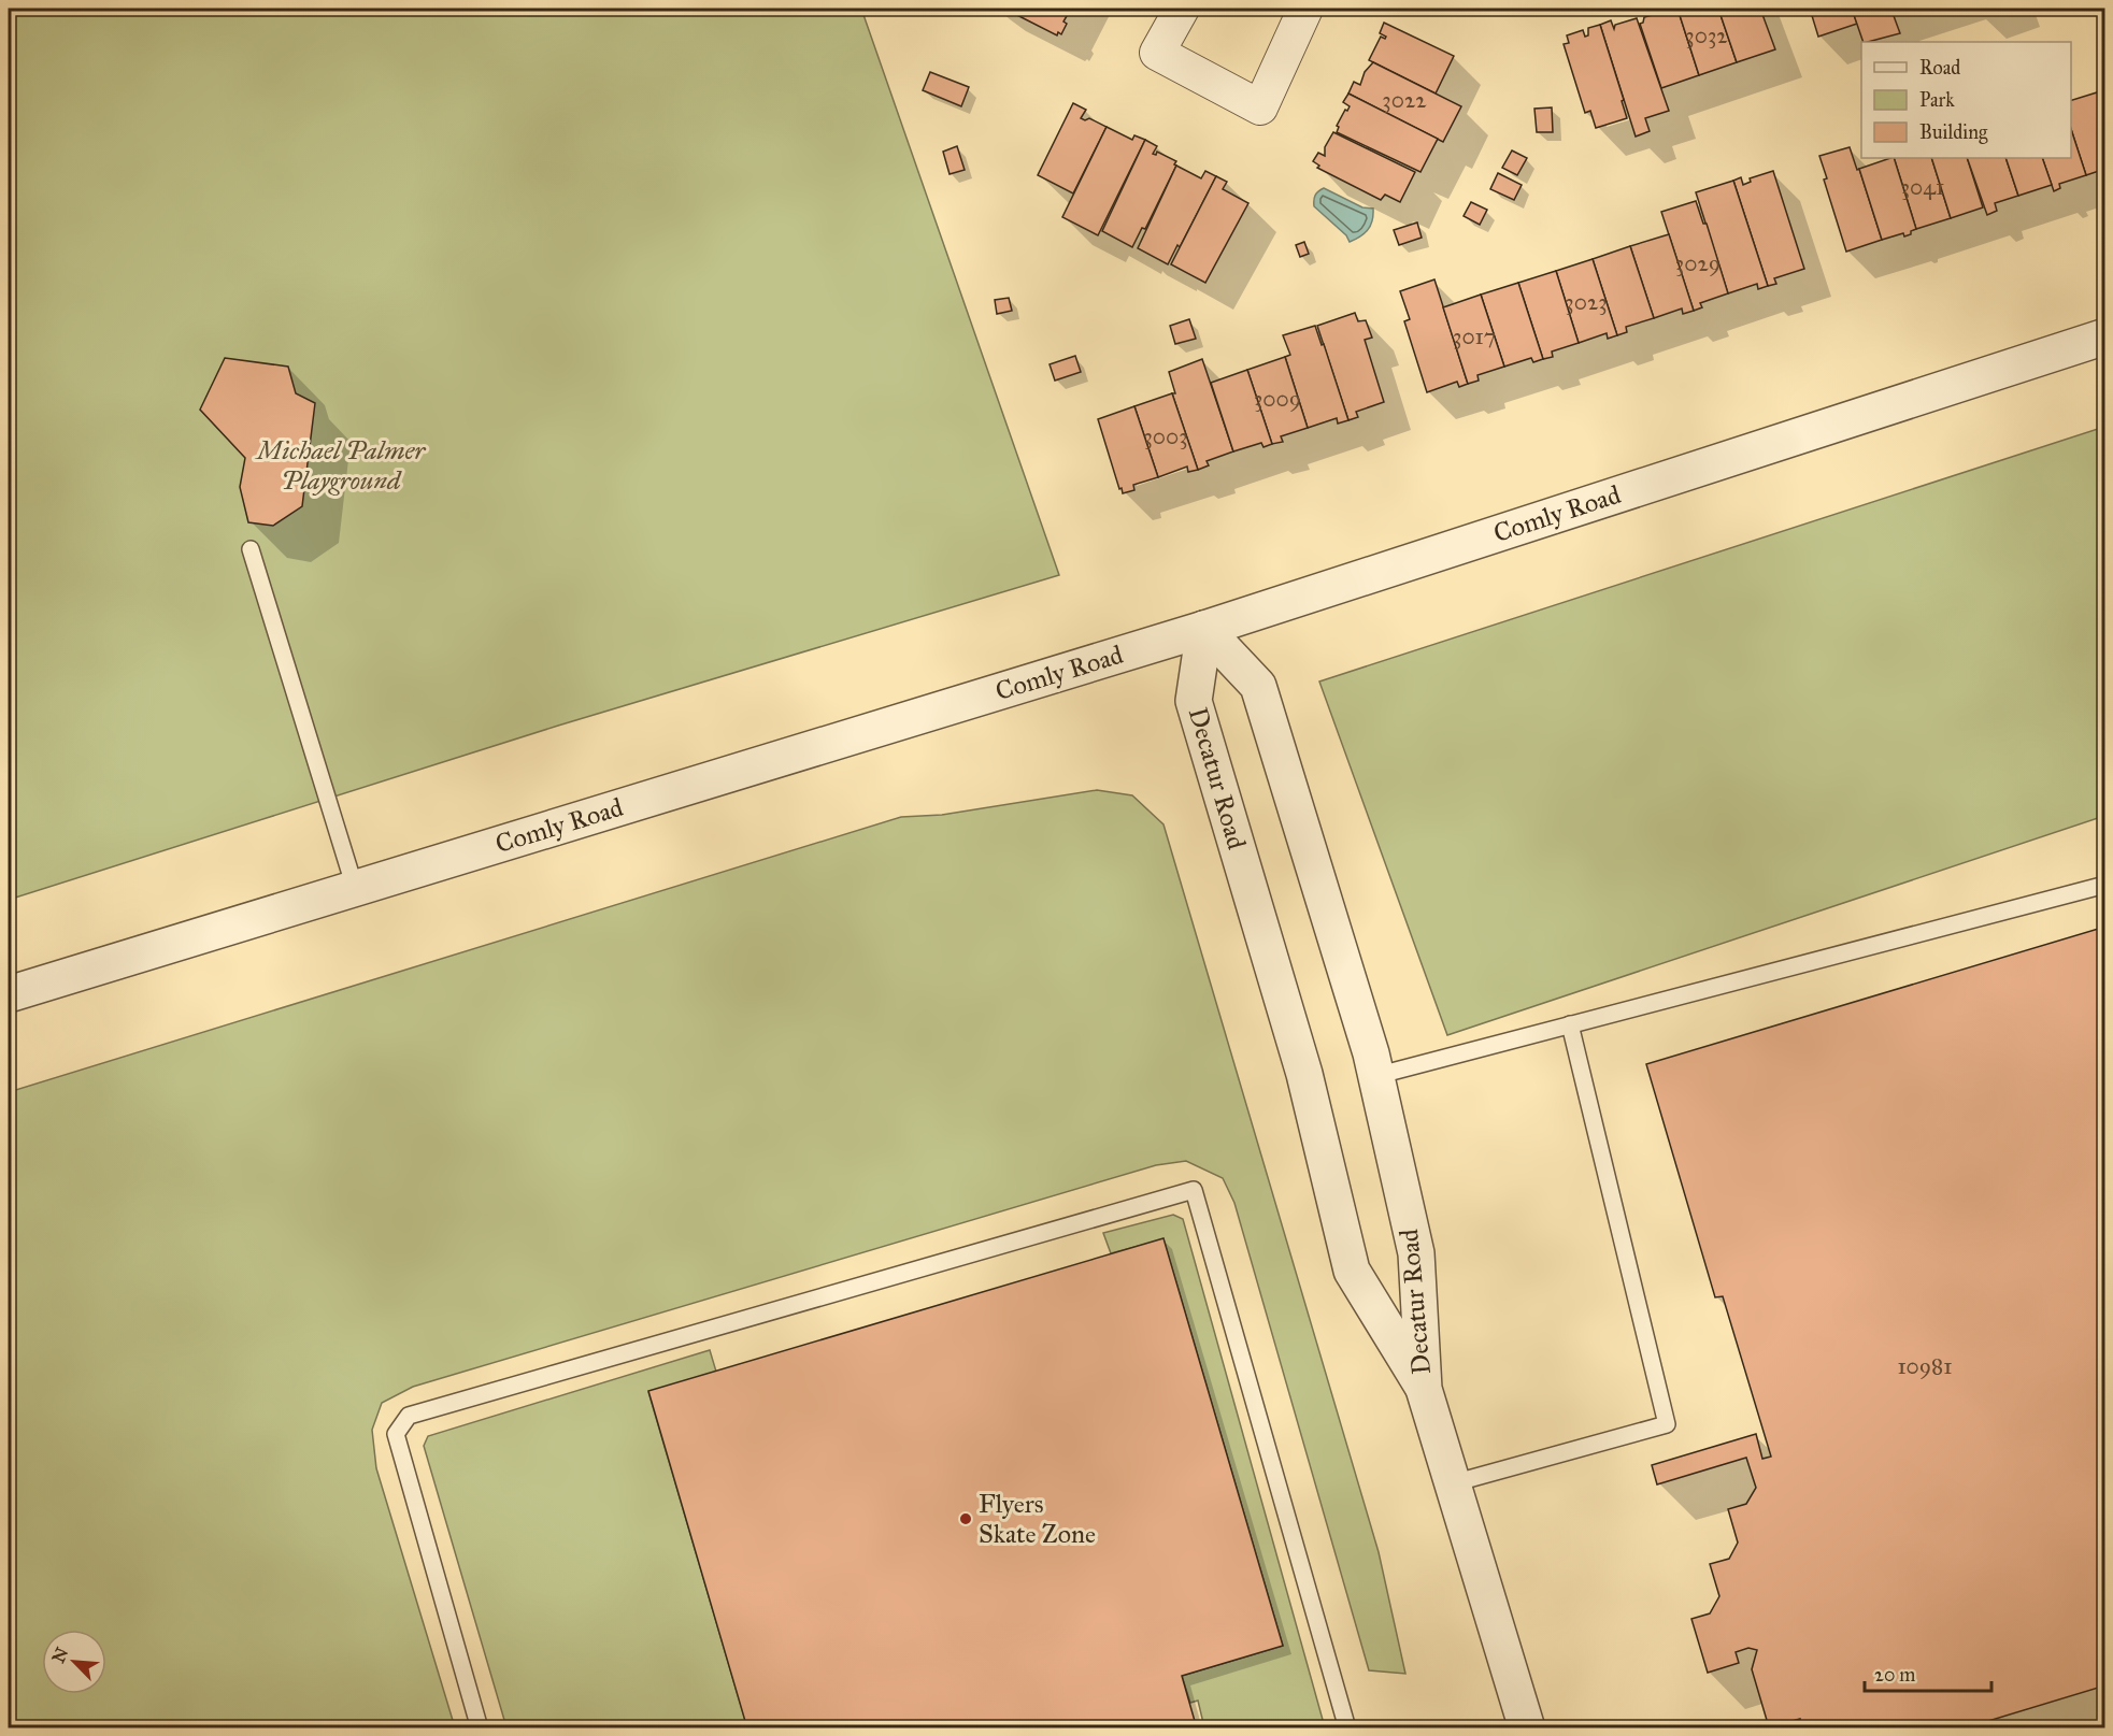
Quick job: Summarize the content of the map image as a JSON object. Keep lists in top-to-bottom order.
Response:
{
  "streets": {
    "street": ["Comly Road", "Decatur Road"]
  },
  "crossings": [
    ["Comly Road", "Decatur Road"]
  ],
  "parks": ["Michael Palmer Playground"],
  "places": ["Flyers Skate Zone"],
  "house_numbers": [
    "3032",
    "3022",
    "3041",
    "3029",
    "3023",
    "3017",
    "3009",
    "3003",
    "10981"
  ],
  "legend": ["Road", "Park", "Building"],
  "scale_bar": "20 m",
  "north": "top left"
}
